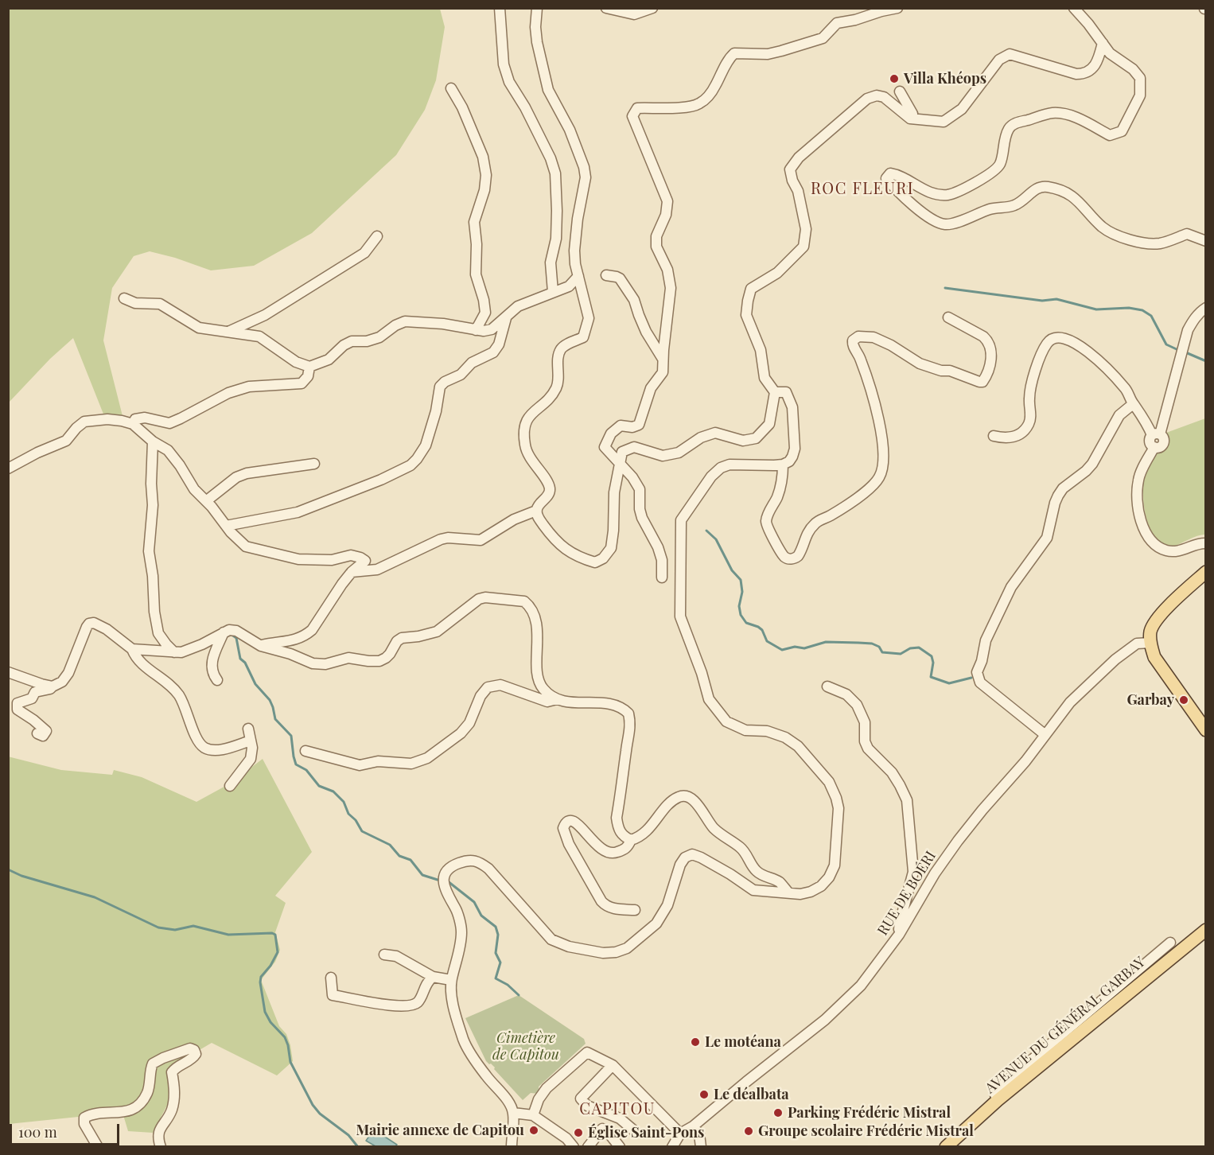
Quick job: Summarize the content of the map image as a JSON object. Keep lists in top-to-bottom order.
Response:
{
  "streets": {
    "main road": ["AVENUE DU GÉNÉRAL GARBAY"],
    "street": ["RUE DE BOÉRI"]
  },
  "districts": ["ROC FLEURI", "CAPITOU"],
  "parks": ["Cimetière de Capitou"],
  "places": [
    "Villa Khéops",
    "Garbay",
    "Le motéana",
    "Le déalbata",
    "Parking Frédéric Mistral",
    "Mairie annexe de Capitou",
    "Groupe scolaire Frédéric Mistral",
    "Église Saint-Pons"
  ],
  "scale_bar": "100 m"
}
